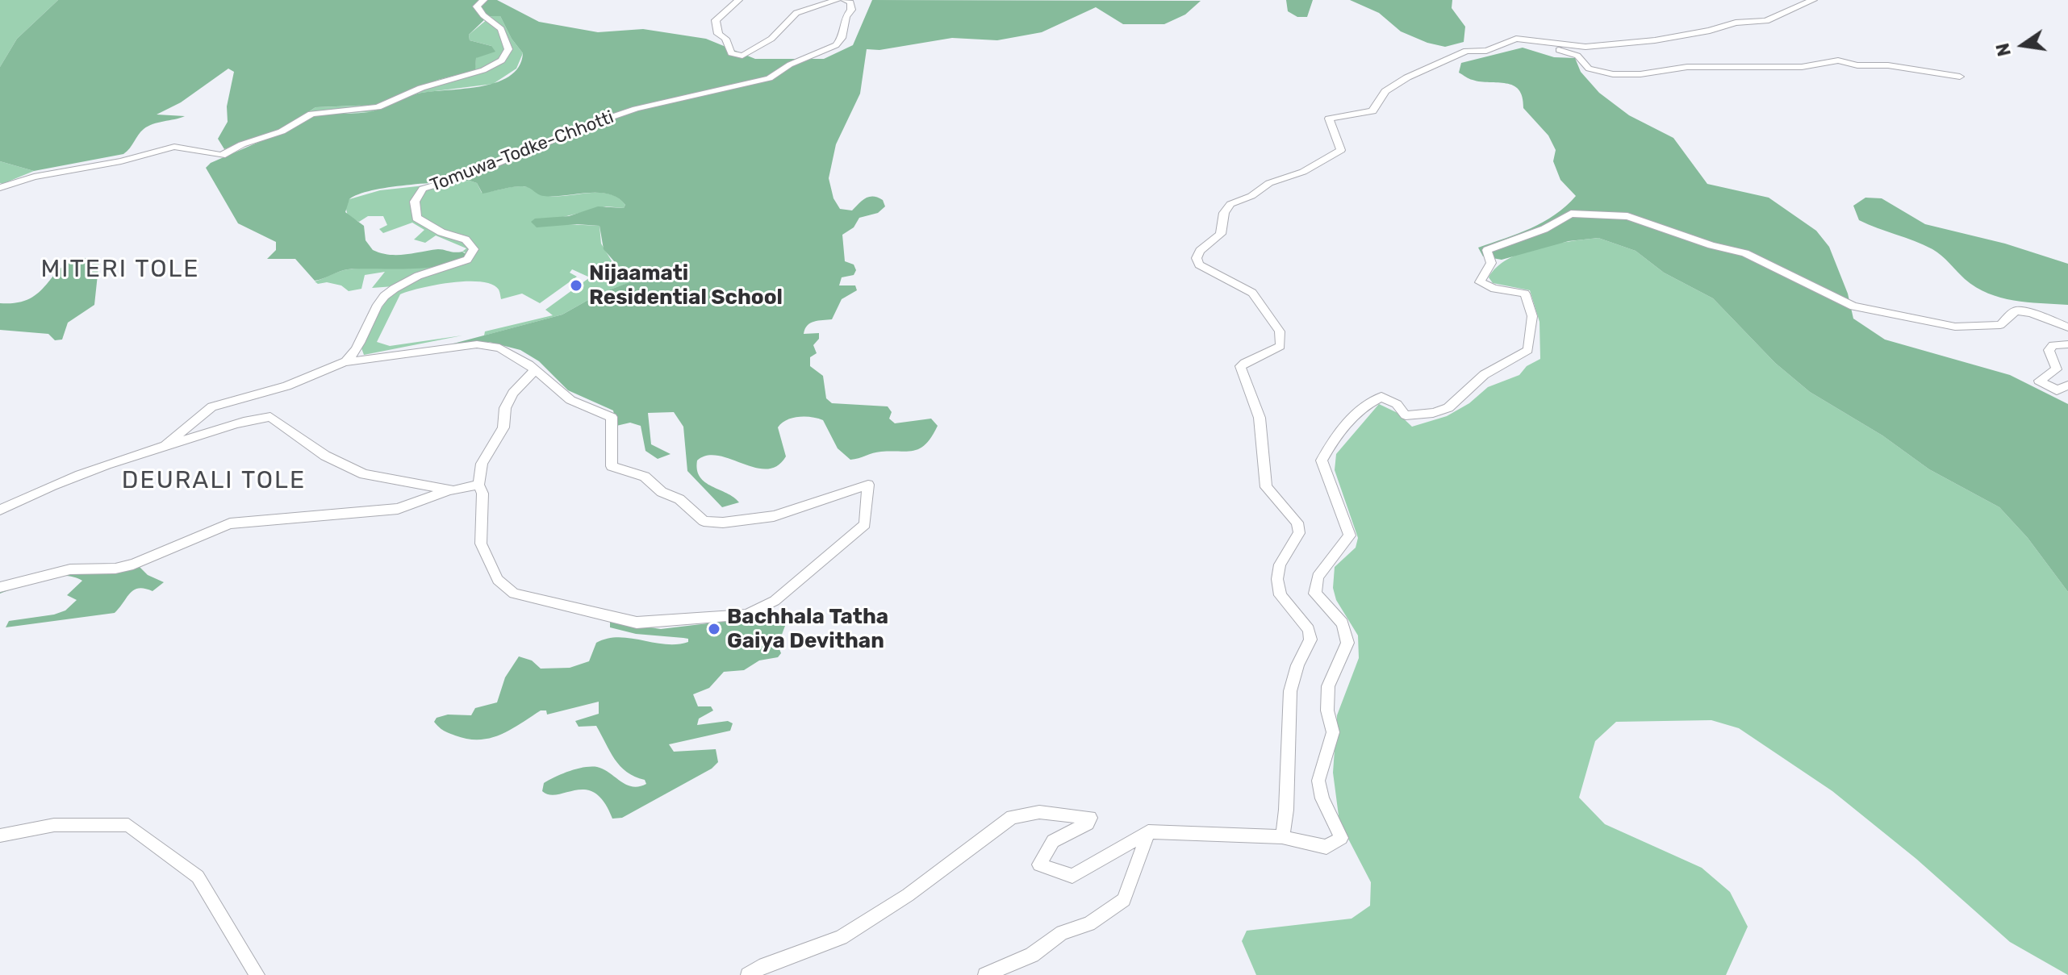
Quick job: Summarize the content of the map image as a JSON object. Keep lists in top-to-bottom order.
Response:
{
  "streets": {
    "street": ["Tomuwa-Todke-Chhotti"]
  },
  "districts": ["MITERI TOLE", "DEURALI TOLE"],
  "places": ["Nijaamati Residential School", "Bachhala Tatha Gaiya Devithan"],
  "north": "left"
}
